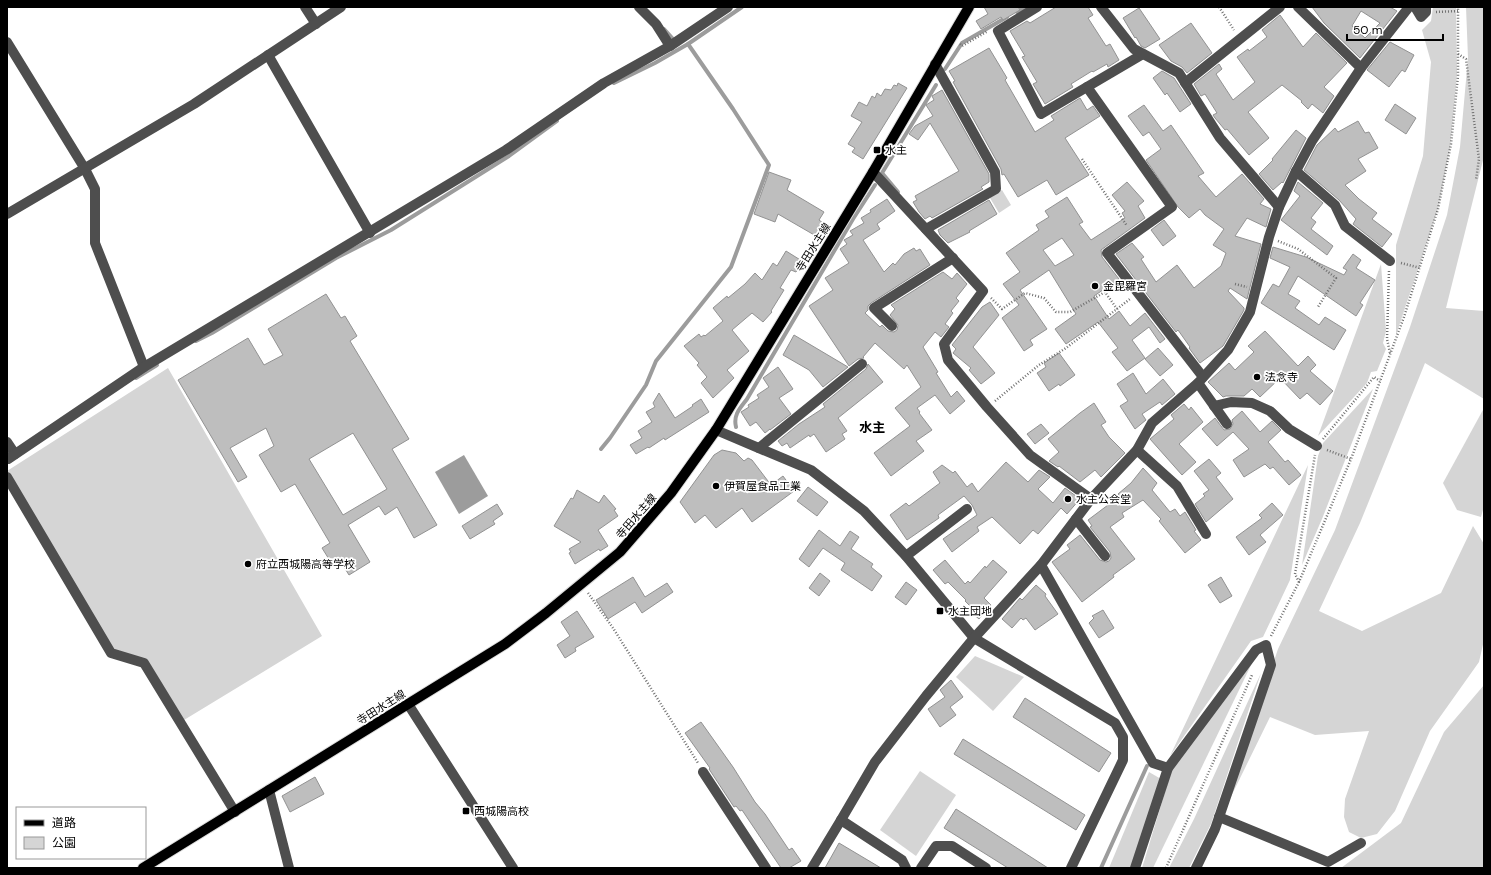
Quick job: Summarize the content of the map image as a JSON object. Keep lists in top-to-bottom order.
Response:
{
  "streets": {
    "main road": ["寺田水主線"]
  },
  "districts": ["水主"],
  "places": {
    "transit": ["水主", "水主団地", "西城陽高校"],
    "other": [
      "金毘羅宮",
      "法念寺",
      "伊賀屋食品工業",
      "水主公会堂",
      "府立西城陽高等学校"
    ]
  },
  "legend": ["道路", "公園"],
  "scale_bar": "50 m"
}
